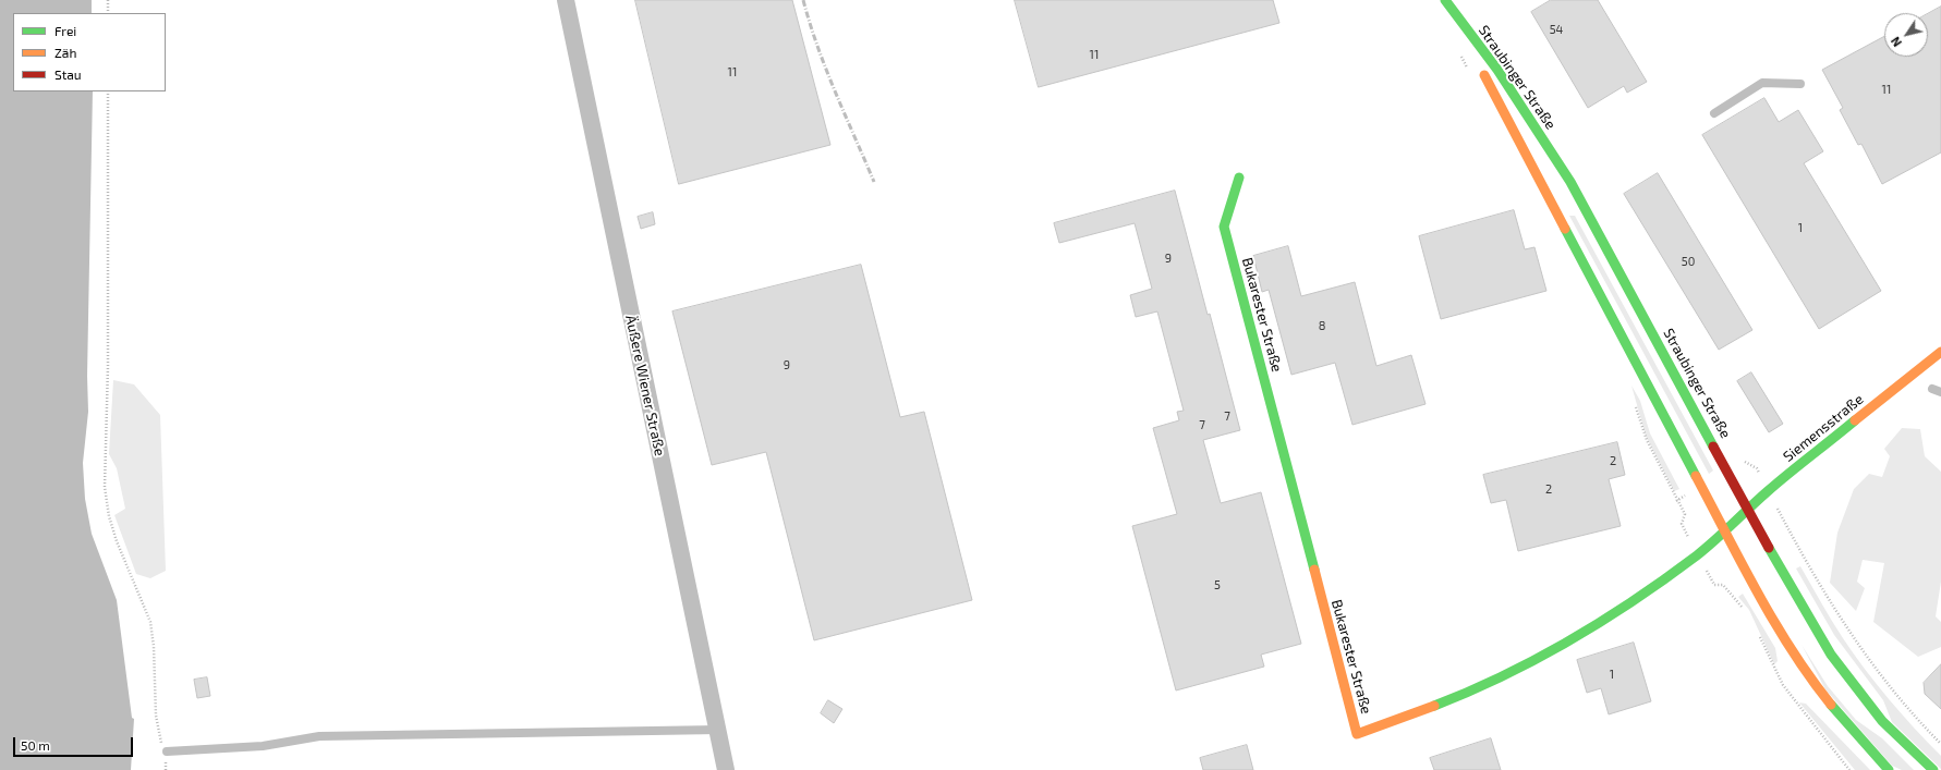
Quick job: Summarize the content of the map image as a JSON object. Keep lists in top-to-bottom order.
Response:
{
  "streets": {
    "main road": ["Straubinger Straße", "Bukarester Straße", "Siemensstraße"],
    "street": ["Äußere Wiener Straße"]
  },
  "crossings": [
    ["Straubinger Straße", "Bukarester Straße"],
    ["Straubinger Straße", "Siemensstraße"],
    ["Bukarester Straße", "Siemensstraße"]
  ],
  "house_numbers": [
    "54",
    "11",
    "11",
    "11",
    "1",
    "9",
    "50",
    "8",
    "9",
    "7",
    "7",
    "2",
    "2",
    "5",
    "1"
  ],
  "legend": ["Frei", "Zäh", "Stau"],
  "scale_bar": "50 m",
  "north": "bottom left"
}
